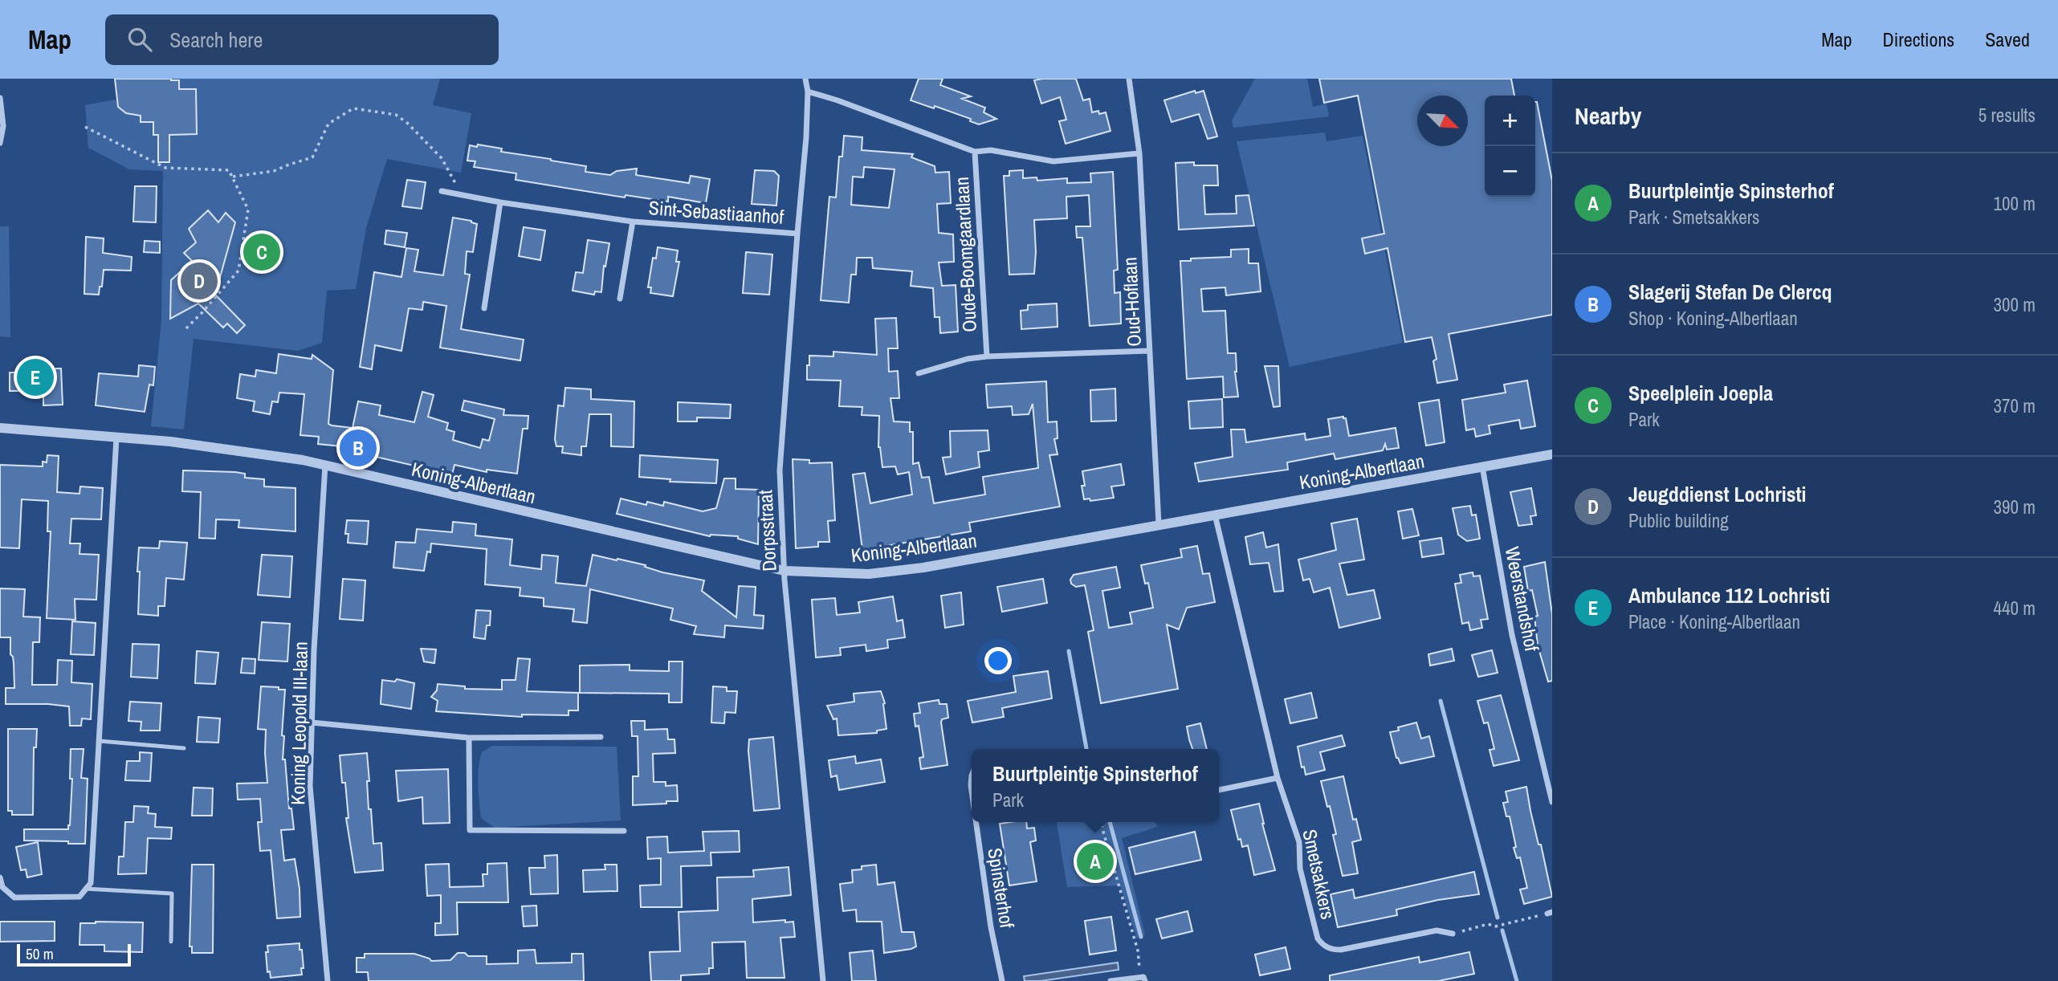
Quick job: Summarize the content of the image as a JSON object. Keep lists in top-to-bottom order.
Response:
{
  "streets": {
    "street": [
      "Sint-Sebastiaanhof",
      "Oude-Boomgaardlaan",
      "Oud-Hoflaan",
      "Koning-Albertlaan",
      "Dorpsstraat",
      "Weerstandshof",
      "Koning Leopold III-laan",
      "Smetsakkers",
      "Spinsterhof"
    ]
  },
  "crossings": [
    ["Sint-Sebastiaanhof", "Dorpsstraat"],
    ["Oude-Boomgaardlaan", "Oud-Hoflaan"],
    ["Oude-Boomgaardlaan", "Dorpsstraat"],
    ["Oud-Hoflaan", "Koning-Albertlaan"],
    ["Koning-Albertlaan", "Dorpsstraat"],
    ["Koning-Albertlaan", "Weerstandshof"],
    ["Koning-Albertlaan", "Koning Leopold III-laan"],
    ["Koning-Albertlaan", "Smetsakkers"]
  ],
  "scale_bar": "50 m",
  "north": "bottom right",
  "page": {
    "header": "Map",
    "search": "Search here",
    "nav": ["Map", "Directions", "Saved"],
    "heading": ["Nearby", "5 results"],
    "map_buttons": ["+", "−"],
    "list": [
      {
        "mark": "A",
        "name": "Buurtpleintje Spinsterhof",
        "note": "Park · Smetsakkers",
        "value": "100 m"
      },
      {
        "mark": "B",
        "name": "Slagerij Stefan De Clercq",
        "note": "Shop · Koning-Albertlaan",
        "value": "300 m"
      },
      {
        "mark": "C",
        "name": "Speelplein Joepla",
        "note": "Park",
        "value": "370 m"
      },
      {
        "mark": "D",
        "name": "Jeugddienst Lochristi",
        "note": "Public building",
        "value": "390 m"
      },
      {
        "mark": "E",
        "name": "Ambulance 112 Lochristi",
        "note": "Place · Koning-Albertlaan",
        "value": "440 m"
      }
    ],
    "pins": [
      "C",
      "D",
      "E",
      "B",
      "A"
    ],
    "popup": ["Buurtpleintje Spinsterhof", "Park"],
    "scale": "50 m"
  }
}
